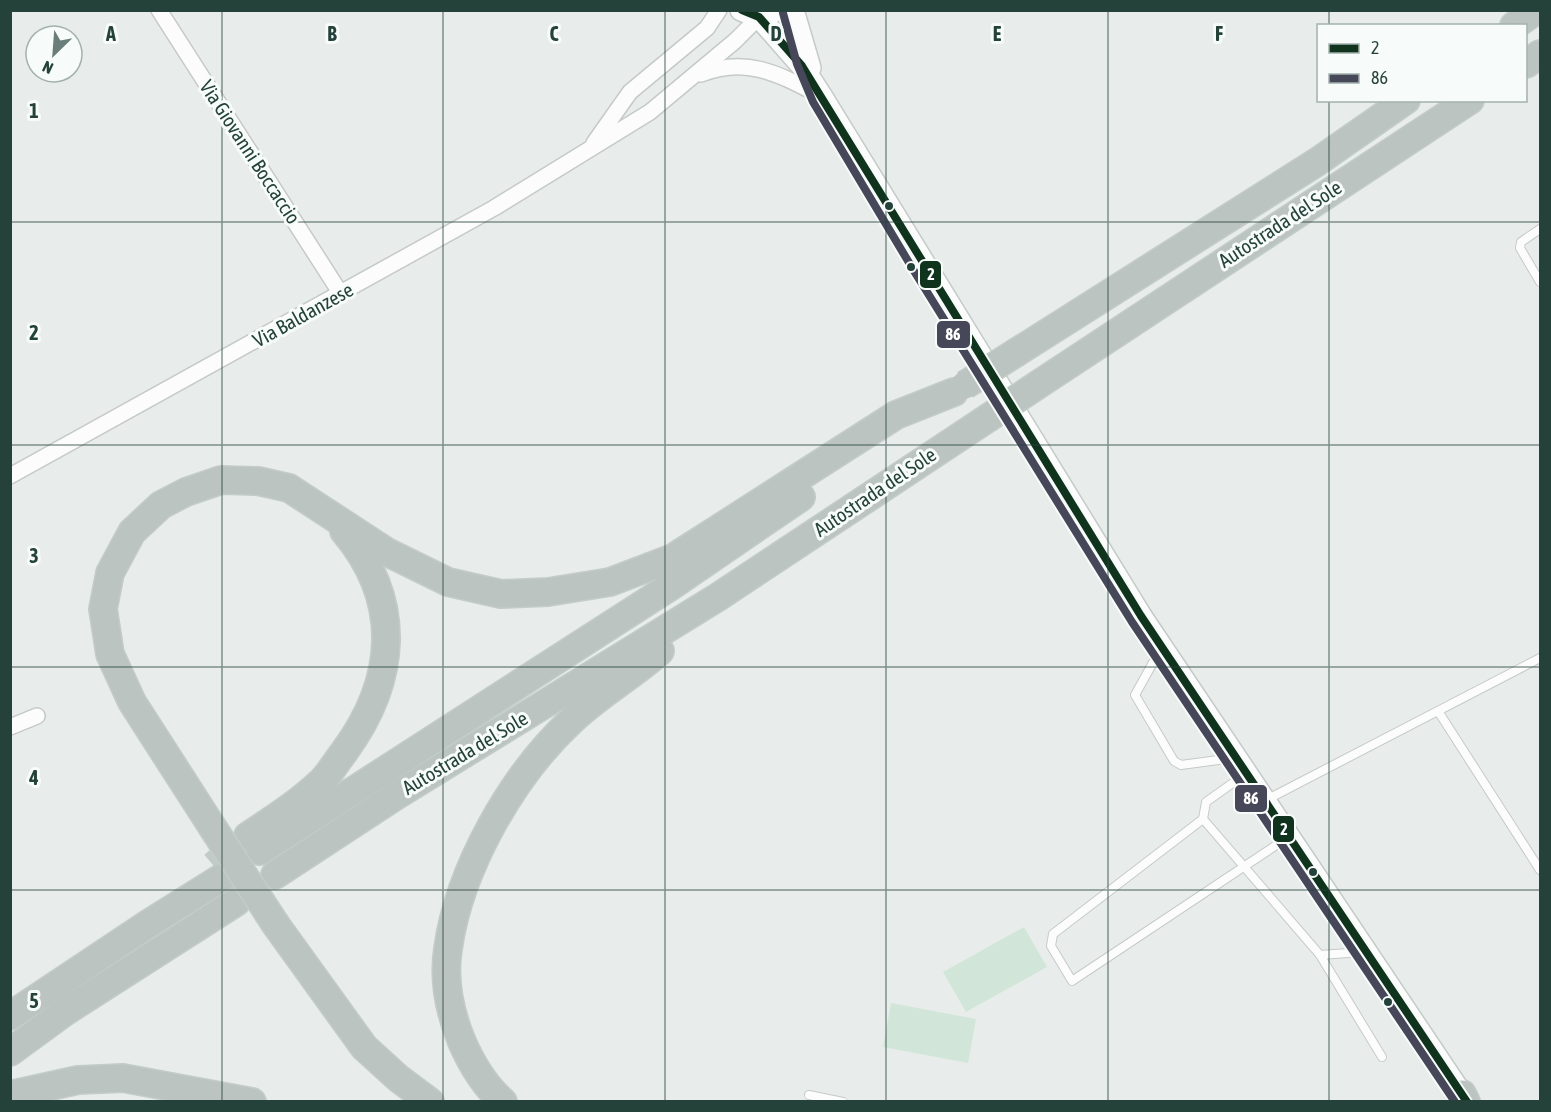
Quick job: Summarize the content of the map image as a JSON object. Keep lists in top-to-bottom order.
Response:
{
  "streets": {
    "highway": ["Autostrada del Sole"],
    "street": ["Via Giovanni Boccaccio", "Via Baldanzese"]
  },
  "crossings": [
    ["Via Giovanni Boccaccio", "Via Baldanzese"]
  ],
  "lines": ["transit line 2", "transit line 86"],
  "legend": ["2", "86"],
  "north": "bottom left",
  "grid": {
    "columns": [
      "A",
      "B",
      "C",
      "D",
      "E",
      "F"
    ],
    "rows": [
      "1",
      "2",
      "3",
      "4",
      "5"
    ]
  }
}
